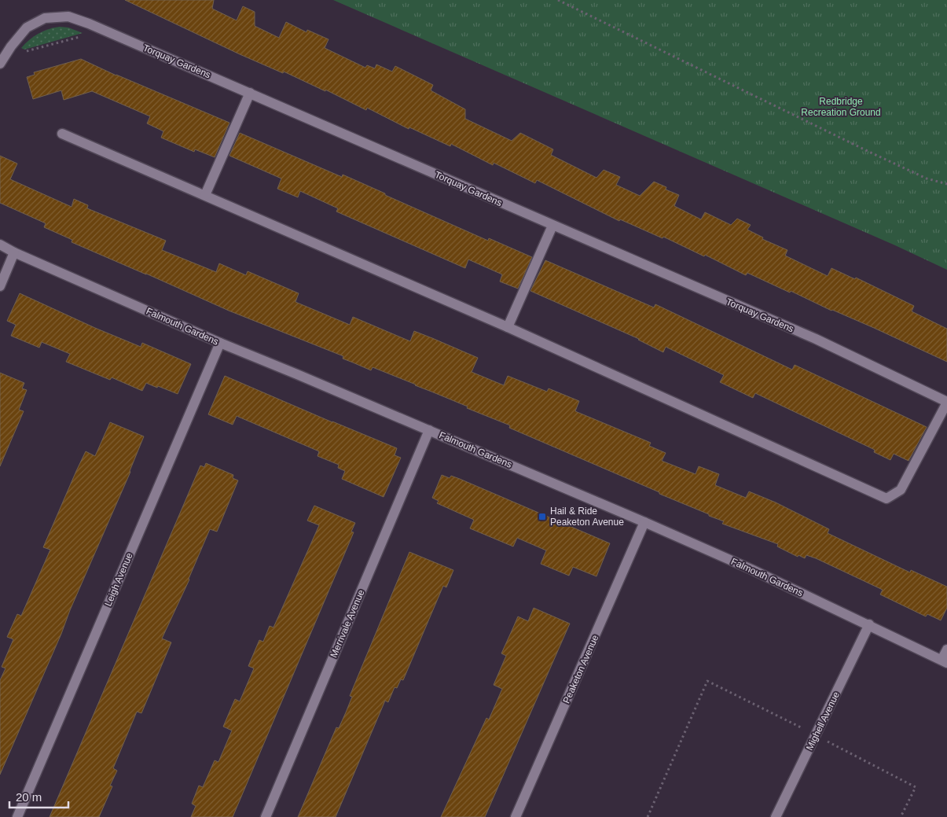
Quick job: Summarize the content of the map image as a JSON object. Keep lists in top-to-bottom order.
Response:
{
  "streets": {
    "street": [
      "Torquay Gardens",
      "Falmouth Gardens",
      "Leigh Avenue",
      "Merrivale Avenue",
      "Peaketon Avenue",
      "Mighell Avenue"
    ]
  },
  "crossings": [
    ["Falmouth Gardens", "Leigh Avenue"],
    ["Falmouth Gardens", "Merrivale Avenue"],
    ["Falmouth Gardens", "Peaketon Avenue"],
    ["Falmouth Gardens", "Mighell Avenue"]
  ],
  "parks": ["Redbridge Recreation Ground"],
  "places": {
    "transit": ["Hail & Ride Peaketon Avenue"]
  },
  "scale_bar": "20 m"
}
